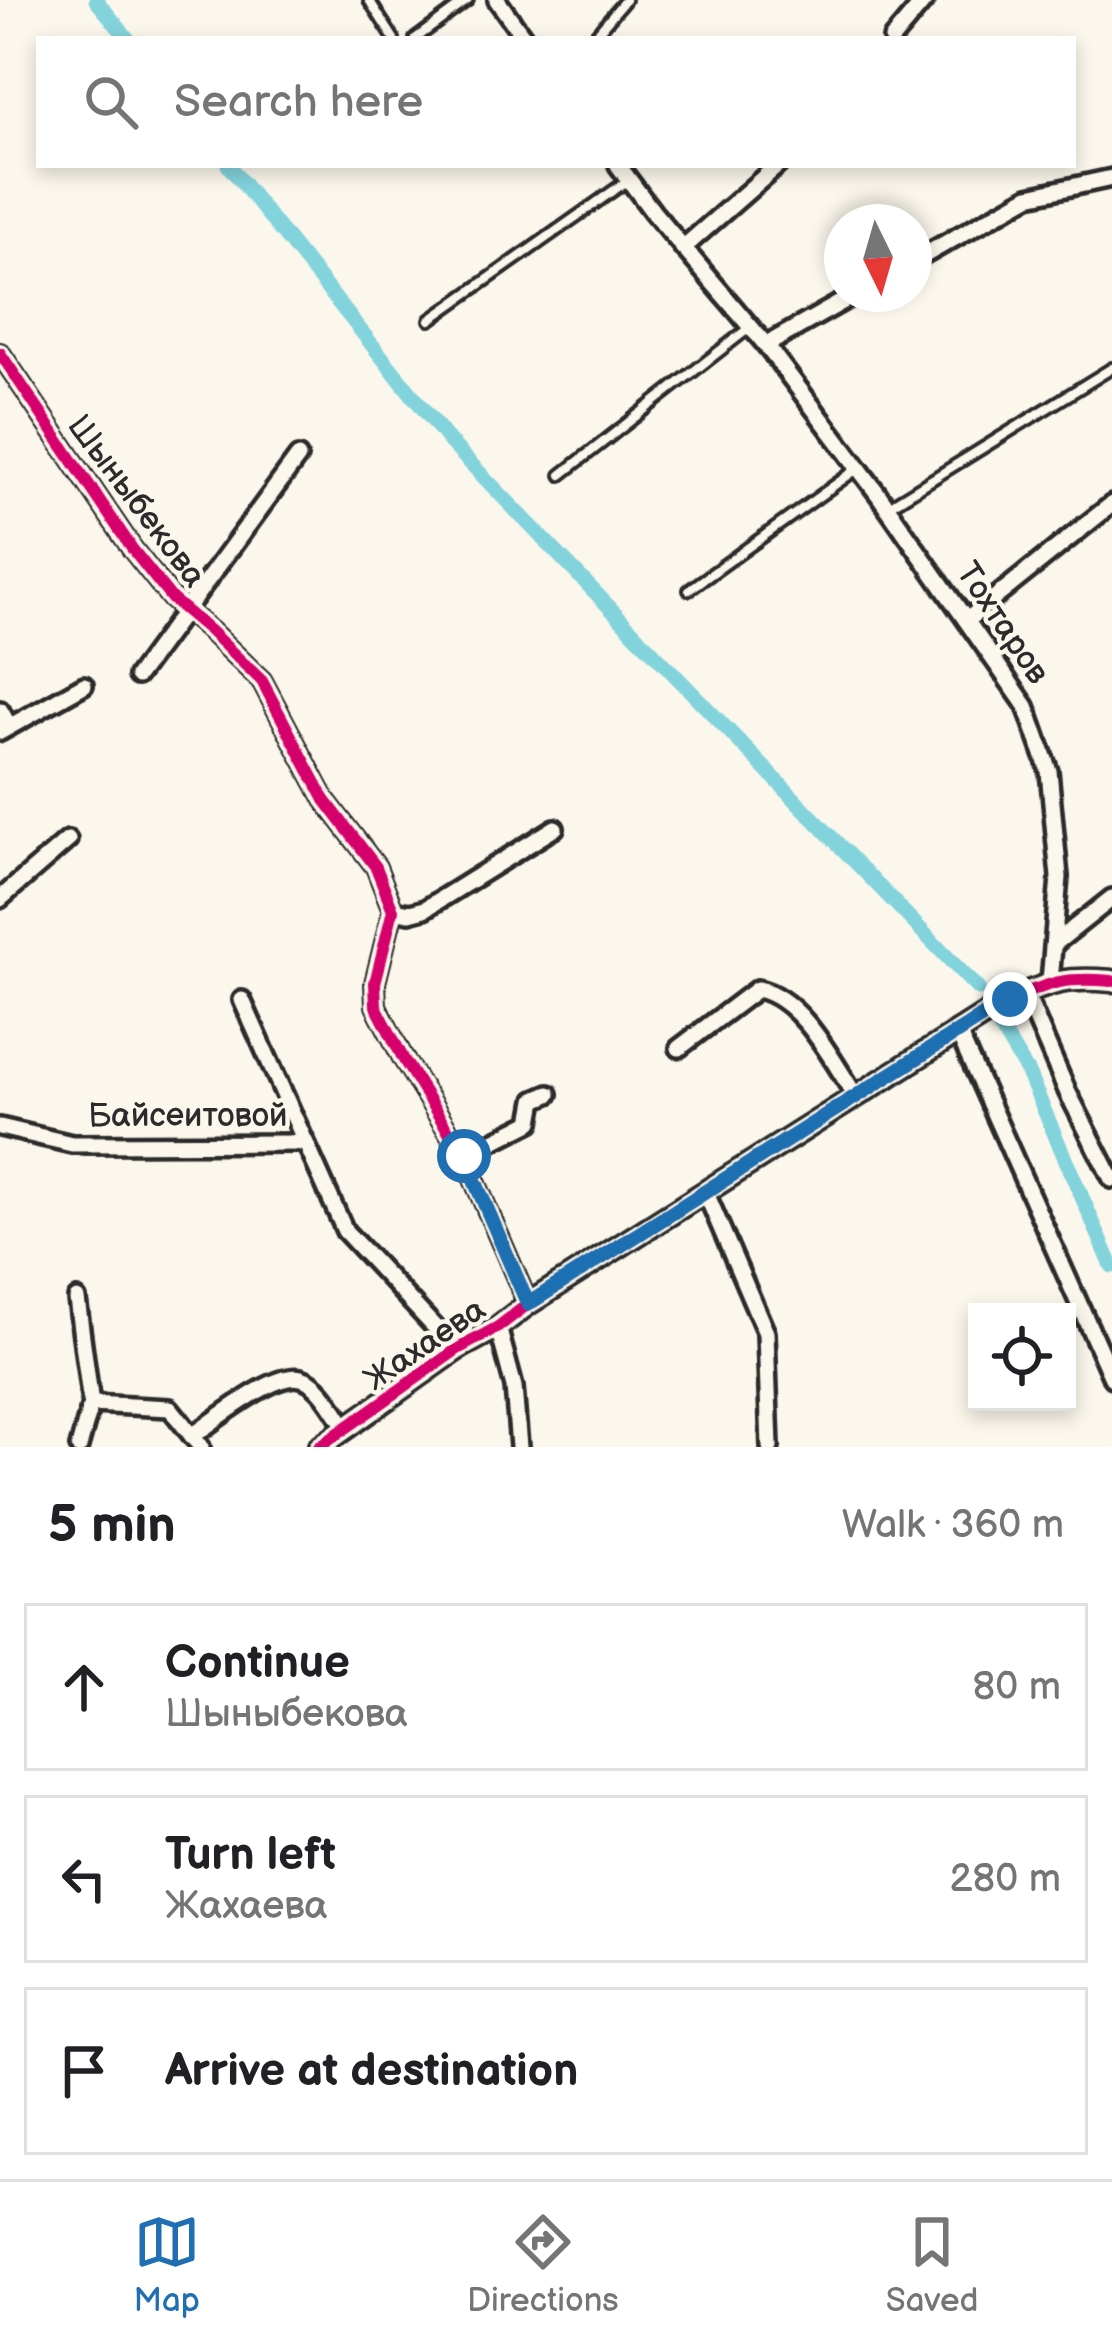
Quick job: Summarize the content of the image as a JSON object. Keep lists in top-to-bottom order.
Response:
{
  "streets": {
    "street": [
      "Шыныбекова",
      "Тохтаров",
      "Байсеитовой",
      "Жахаева"
    ]
  },
  "crossings": [
    ["Тохтаров", "Жахаева"],
    ["Байсеитовой", "Жахаева"]
  ],
  "north": "bottom",
  "page": {
    "search": "Search here",
    "heading": ["5 min", "Walk · 360 m"],
    "list": [
      ["Continue", "Шыныбекова", "80 m"],
      ["Turn left", "Жахаева", "280 m"],
      "Arrive at destination"
    ],
    "nav": ["Map", "Directions", "Saved"]
  }
}
